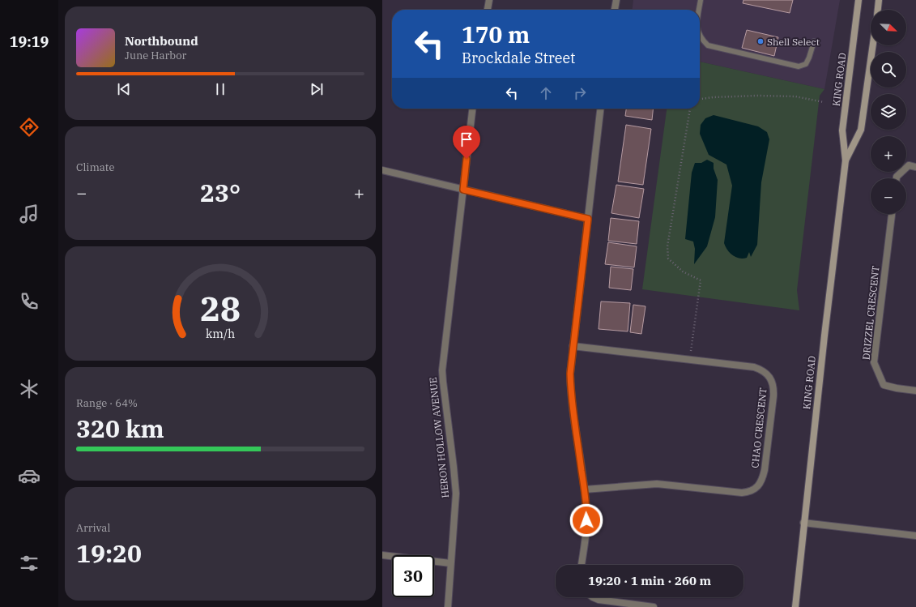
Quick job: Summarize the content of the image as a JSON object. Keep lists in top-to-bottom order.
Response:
{
  "streets": {
    "main road": ["KING ROAD"],
    "street": ["DRIZZEL CRESCENT", "CHAO CRESCENT", "HERON HOLLOW AVENUE"]
  },
  "places": ["Shell Select"],
  "north": "bottom right",
  "page": {
    "tabs": "19:19",
    "map_buttons": ["+", "−"],
    "turn": ["170 m", "Brockdale Street"],
    "song": ["Northbound", "June Harbor"],
    "tile": [
      "Climate",
      ["Range · 64%", "320 km"],
      ["Arrival", "19:20"]
    ],
    "heat": ["−", "23°", "+"],
    "limit": "30",
    "trip": "19:20 · 1 min · 260 m",
    "gauge": ["28", "km/h"]
  }
}
